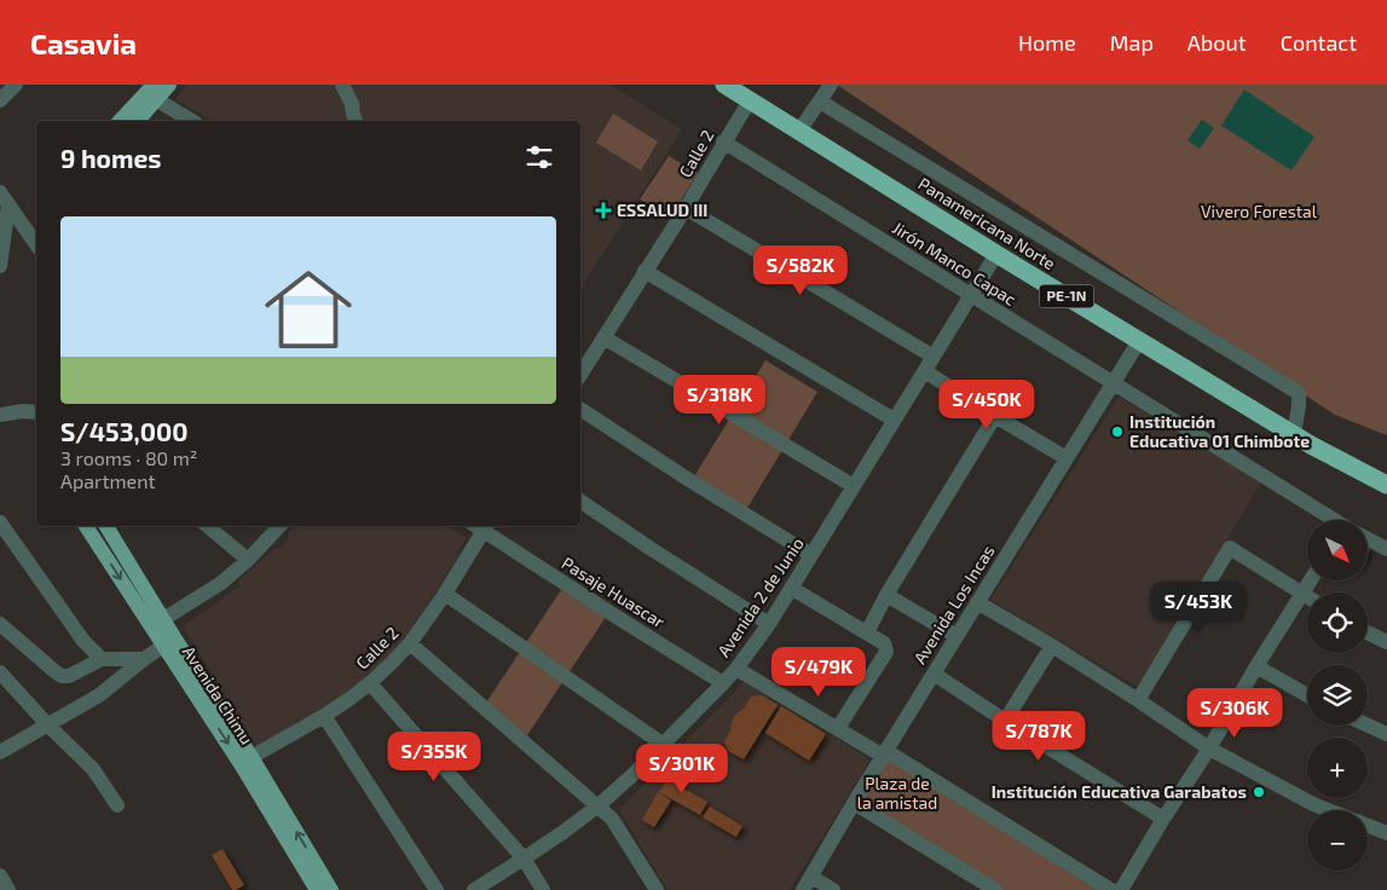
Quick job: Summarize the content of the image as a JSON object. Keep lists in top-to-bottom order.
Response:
{
  "streets": {
    "highway": ["Panamericana Norte", "PE-1N"],
    "main road": ["Avenida Chimu"],
    "street": [
      "Calle 2",
      "Jirón Manco Capac",
      "Pasaje Huascar",
      "Avenida 2 de Junio",
      "Avenida Los Incas"
    ]
  },
  "crossings": [
    ["Calle 2", "Panamericana Norte"],
    ["Calle 2", "Jirón Manco Capac"],
    ["Calle 2", "Pasaje Huascar"],
    ["Calle 2", "Avenida Chimu"],
    ["Panamericana Norte", "Avenida 2 de Junio"],
    ["Panamericana Norte", "Avenida Los Incas"],
    ["Jirón Manco Capac", "Avenida 2 de Junio"],
    ["Jirón Manco Capac", "Avenida Los Incas"],
    ["Pasaje Huascar", "Avenida 2 de Junio"]
  ],
  "parks": ["Vivero Forestal", "Plaza de la amistad"],
  "places": {
    "health": ["ESSALUD III"],
    "other": ["Institución Educativa 01 Chimbote", "Institución Educativa Garabatos"]
  },
  "north": "bottom right",
  "page": {
    "header": "Casavia",
    "nav": [
      "Home",
      "Map",
      "About",
      "Contact"
    ],
    "heading": "9 homes",
    "list": [
      {
        "name": "S/453,000",
        "note": "3 rooms · 80 m² · Apartment"
      }
    ],
    "price": [
      "S/582K",
      "S/318K",
      "S/450K",
      "S/453K",
      "S/479K",
      "S/306K",
      "S/787K",
      "S/355K",
      "S/301K"
    ],
    "map_buttons": ["+", "−"]
  }
}
